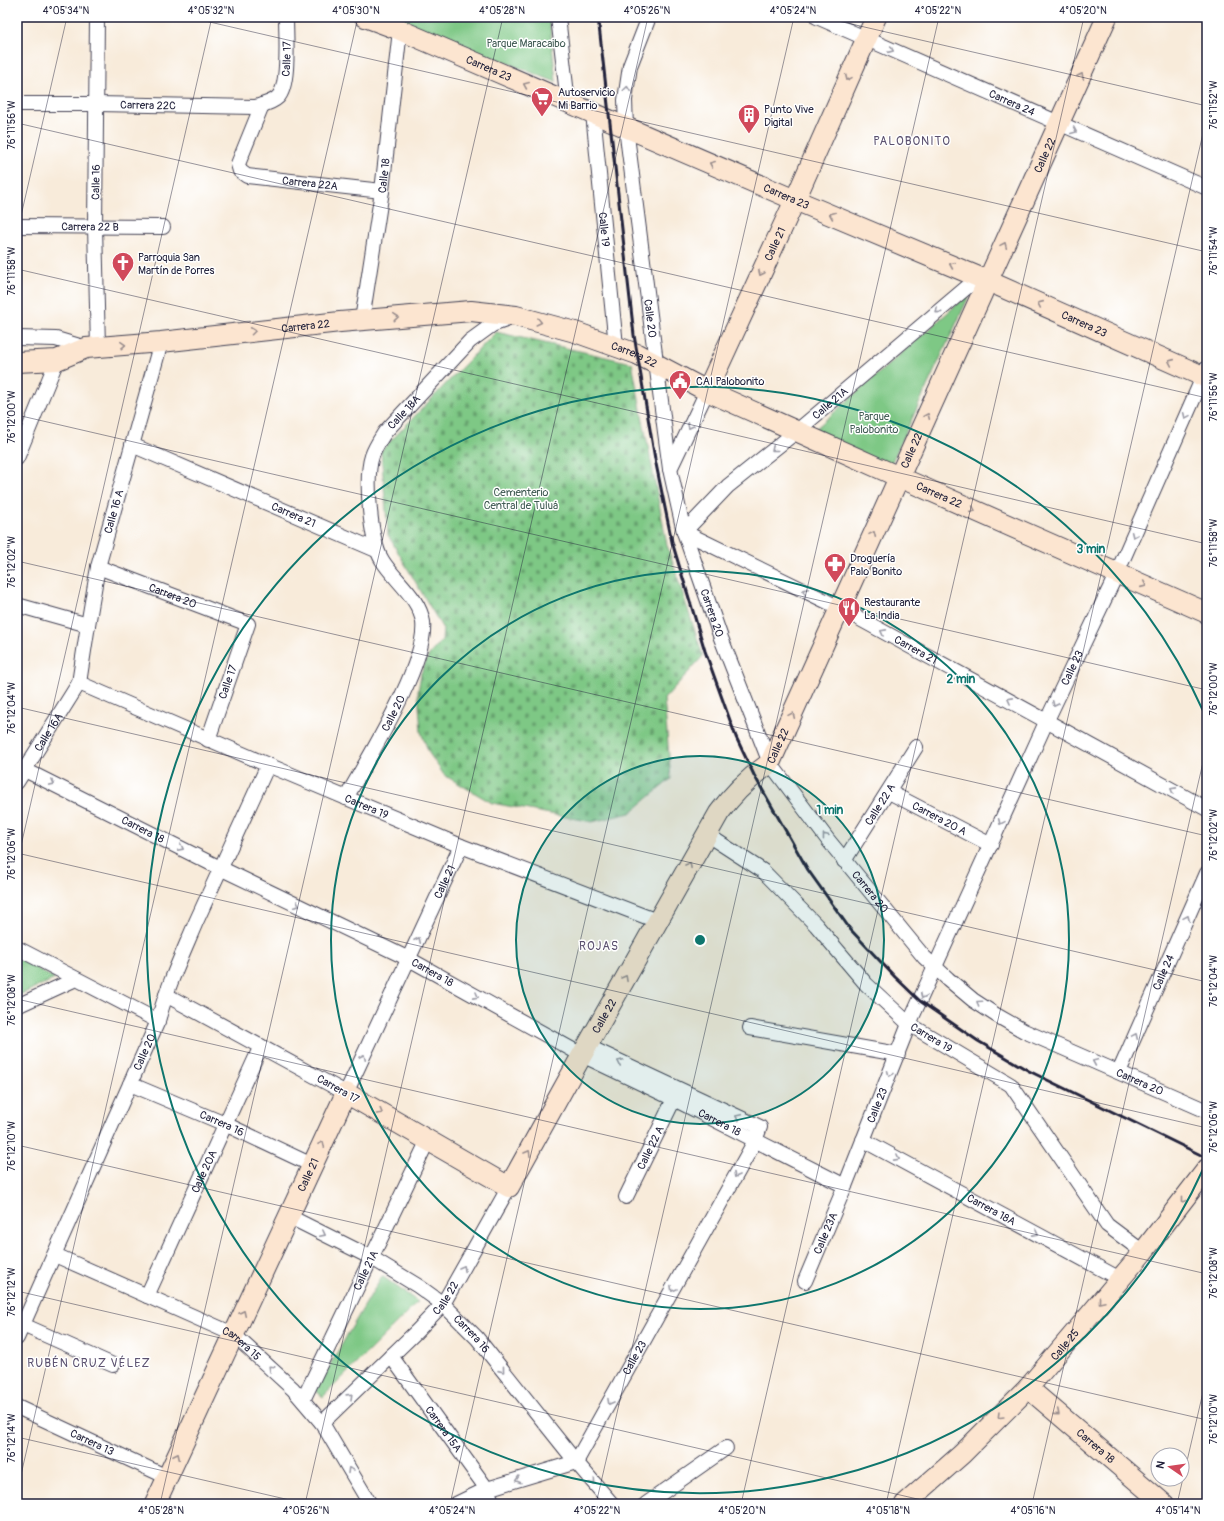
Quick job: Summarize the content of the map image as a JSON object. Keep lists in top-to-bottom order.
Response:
{
  "streets": {
    "street": [
      "Calle 17",
      "Carrera 23",
      "Carrera 24",
      "Carrera 22C",
      "Calle 22",
      "Calle 18",
      "Calle 16",
      "Carrera 22A",
      "Carrera 22 B",
      "Calle 19",
      "Calle 21",
      "Calle 20",
      "Carrera 22",
      "Calle 21A",
      "Calle 18A",
      "Calle 16 A",
      "Carrera 21",
      "Carrera 20",
      "Calle 23",
      "Calle 16A",
      "Calle 22 A",
      "Carrera 19",
      "Carrera 20 A",
      "Carrera 18",
      "Calle 24",
      "Carrera 17",
      "Carrera 16",
      "Calle 20A",
      "Carrera 18A",
      "Calle 23A",
      "Carrera 15",
      "Calle 25",
      "Carrera 15A",
      "Carrera 13"
    ]
  },
  "crossings": [
    ["Calle 17", "Carrera 22C"],
    ["Calle 17", "Carrera 20"],
    ["Calle 17", "Carrera 19"],
    ["Carrera 23", "Calle 22"],
    ["Carrera 23", "Calle 18"],
    ["Carrera 23", "Calle 19"],
    ["Carrera 23", "Calle 21"],
    ["Carrera 23", "Calle 20"],
    ["Carrera 23", "Calle 21A"],
    ["Carrera 23", "Calle 23"],
    ["Carrera 24", "Calle 22"],
    ["Carrera 24", "Calle 21"],
    ["Carrera 22C", "Calle 16"],
    ["Carrera 22C", "Carrera 22A"],
    ["Calle 22", "Carrera 22"],
    ["Calle 22", "Calle 21A"],
    ["Calle 22", "Carrera 21"],
    ["Calle 22", "Carrera 20"],
    ["Calle 22", "Carrera 19"],
    ["Calle 22", "Carrera 18"],
    ["Calle 22", "Carrera 17"],
    ["Calle 22", "Carrera 16"],
    ["Calle 22", "Carrera 15"],
    ["Calle 22", "Carrera 15A"],
    ["Calle 18", "Carrera 22A"],
    ["Calle 18", "Carrera 22"],
    ["Calle 16", "Carrera 22 B"],
    ["Calle 16", "Carrera 22"],
    ["Calle 19", "Carrera 22"],
    ["Calle 21", "Calle 20"],
    ["Calle 21", "Carrera 22"],
    ["Calle 21", "Carrera 19"],
    ["Calle 21", "Carrera 18"],
    ["Calle 21", "Carrera 17"],
    ["Calle 21", "Carrera 16"],
    ["Calle 21", "Carrera 15"],
    ["Calle 21", "Carrera 13"],
    ["Calle 20", "Carrera 22"],
    ["Calle 20", "Calle 21A"],
    ["Calle 20", "Calle 18A"],
    ["Calle 20", "Carrera 21"],
    ["Calle 20", "Carrera 20"],
    ["Calle 20", "Carrera 19"],
    ["Calle 20", "Carrera 18"],
    ["Calle 20", "Carrera 17"],
    ["Calle 20", "Carrera 16"],
    ["Calle 20", "Carrera 15"],
    ["Carrera 22", "Calle 21A"],
    ["Carrera 22", "Calle 18A"],
    ["Carrera 22", "Calle 16 A"],
    ["Carrera 22", "Calle 23"],
    ["Calle 21A", "Carrera 21"],
    ["Calle 21A", "Carrera 20"],
    ["Calle 21A", "Carrera 17"],
    ["Calle 21A", "Carrera 16"],
    ["Calle 21A", "Carrera 15"],
    ["Calle 18A", "Carrera 21"],
    ["Calle 16 A", "Carrera 21"],
    ["Calle 16 A", "Carrera 20"],
    ["Calle 16 A", "Calle 16A"],
    ["Calle 16 A", "Carrera 19"],
    ["Carrera 21", "Carrera 20"],
    ["Carrera 21", "Calle 23"],
    ["Carrera 20", "Calle 23"],
    ["Carrera 20", "Calle 22 A"],
    ["Carrera 20", "Calle 24"],
    ["Calle 23", "Carrera 19"],
    ["Calle 23", "Carrera 20 A"],
    ["Calle 23", "Carrera 18"],
    ["Calle 23", "Carrera 16"],
    ["Calle 23", "Carrera 18A"],
    ["Calle 23", "Calle 23A"],
    ["Calle 16A", "Carrera 19"],
    ["Calle 16A", "Carrera 18"],
    ["Calle 22 A", "Carrera 20 A"],
    ["Calle 22 A", "Carrera 18"],
    ["Carrera 19", "Calle 25"],
    ["Carrera 18", "Calle 23A"],
    ["Carrera 18", "Calle 25"],
    ["Carrera 17", "Calle 20A"],
    ["Carrera 16", "Calle 20A"],
    ["Calle 20A", "Carrera 15"],
    ["Carrera 18A", "Calle 25"]
  ],
  "one_way": [
    "Carrera 23",
    "Carrera 24",
    "Calle 22",
    "Carrera 22",
    "Calle 21A",
    "Carrera 21",
    "Calle 23",
    "Carrera 18",
    "Calle 24",
    "Carrera 16",
    "Carrera 18A",
    "Carrera 15",
    "Calle 25"
  ],
  "districts": ["PALOBONITO", "ROJAS", "RUBÉN CRUZ VÉLEZ"],
  "parks": ["Parque Maracaibo", "Parque Palobonito", "Cementerio Central de Tuluá"],
  "places": {
    "supermarket": ["Autoservicio Mi Barrio"],
    "building": ["Punto Vive Digital"],
    "church": ["Parroquia San Martín de Porres"],
    "public building": ["CAI Palobonito"],
    "pharmacy": ["Droguería Palo Bonito"],
    "restaurant": ["Restaurante La India"]
  },
  "north": "left",
  "coordinates": [
    "4°05'34\"N",
    "4°05'32\"N",
    "4°05'30\"N",
    "4°05'28\"N",
    "4°05'26\"N",
    "4°05'24\"N",
    "4°05'22\"N",
    "4°05'20\"N",
    "76°11'52\"W",
    "76°11'56\"W",
    "76°11'54\"W",
    "76°11'58\"W",
    "76°12'00\"W",
    "76°12'02\"W",
    "76°12'04\"W",
    "76°12'06\"W",
    "76°12'08\"W",
    "76°12'10\"W",
    "76°12'12\"W",
    "76°12'14\"W",
    "4°05'18\"N",
    "4°05'16\"N",
    "4°05'14\"N"
  ],
  "rings": ["3 min", "2 min", "1 min"]
}
